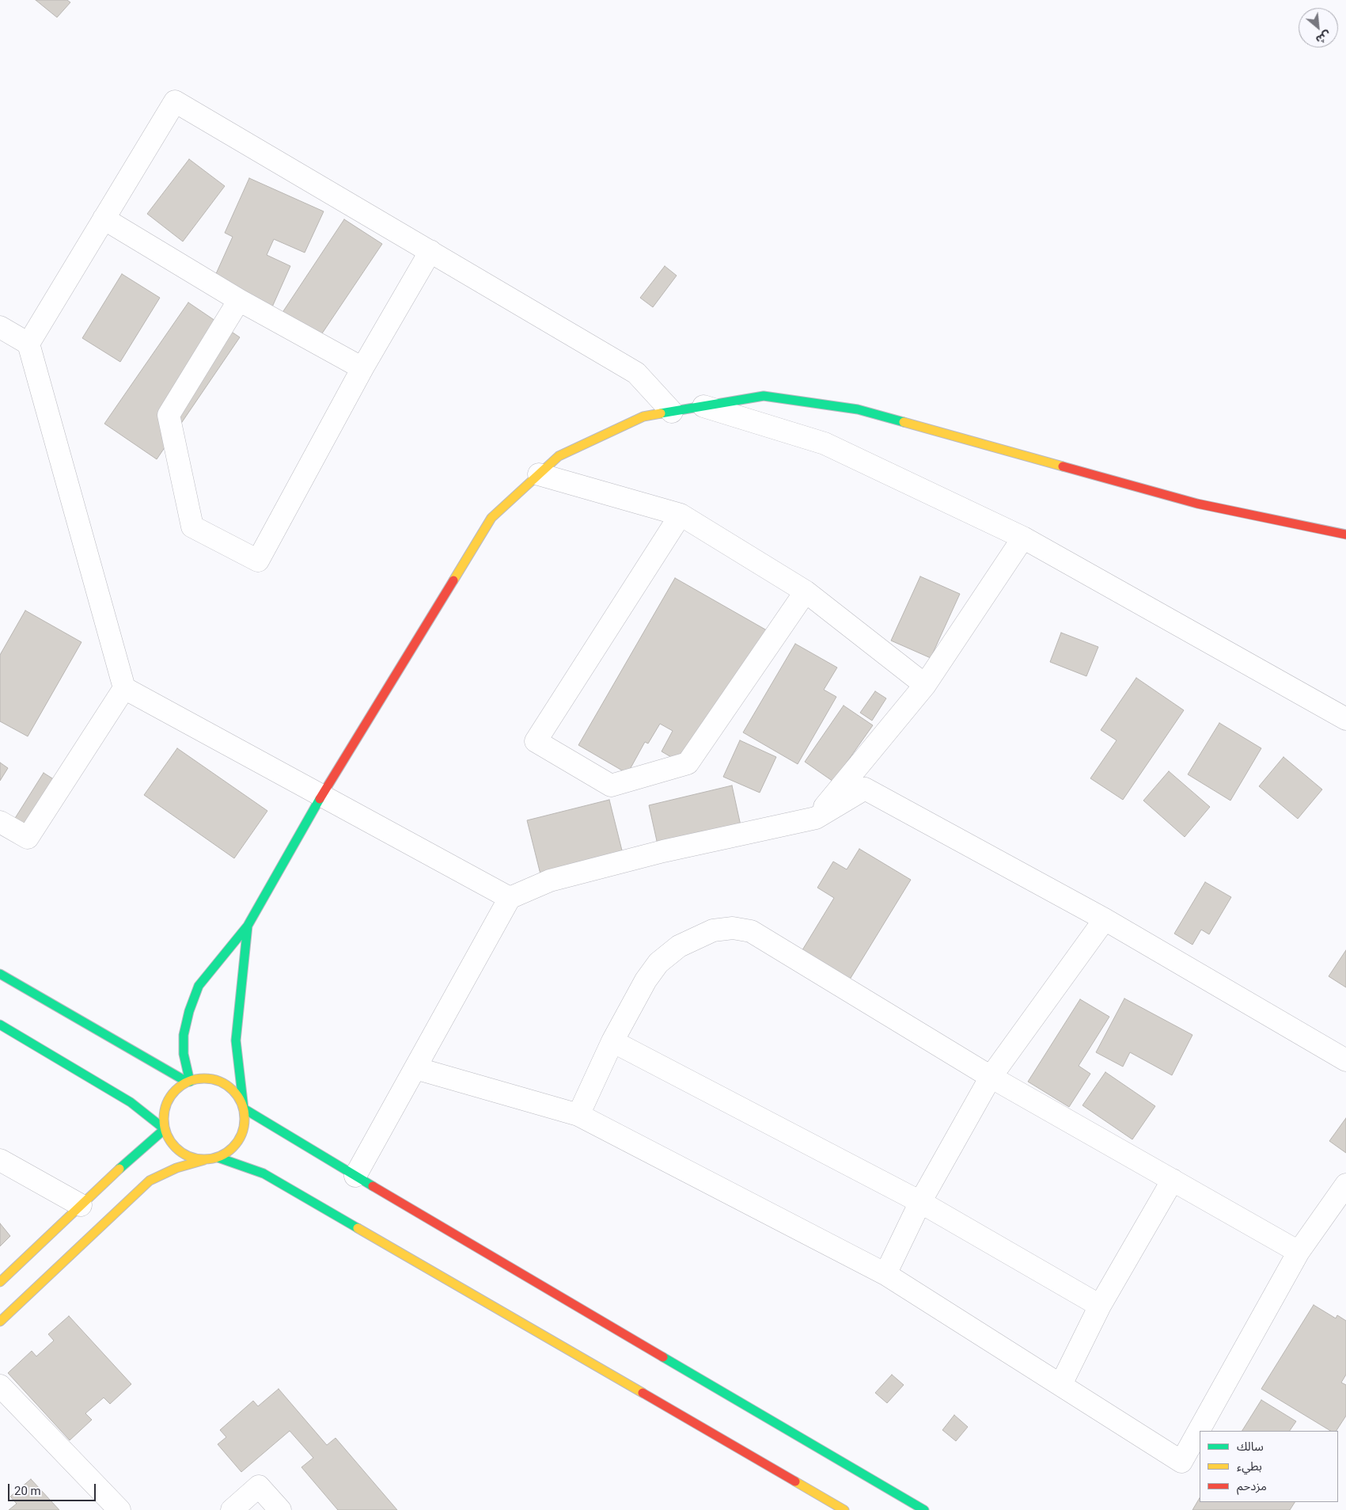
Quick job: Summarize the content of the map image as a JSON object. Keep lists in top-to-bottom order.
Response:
{
  "legend": ["سالك", "بطيء", "مزدحم"],
  "scale_bar": "20 m",
  "north": "bottom right"
}
